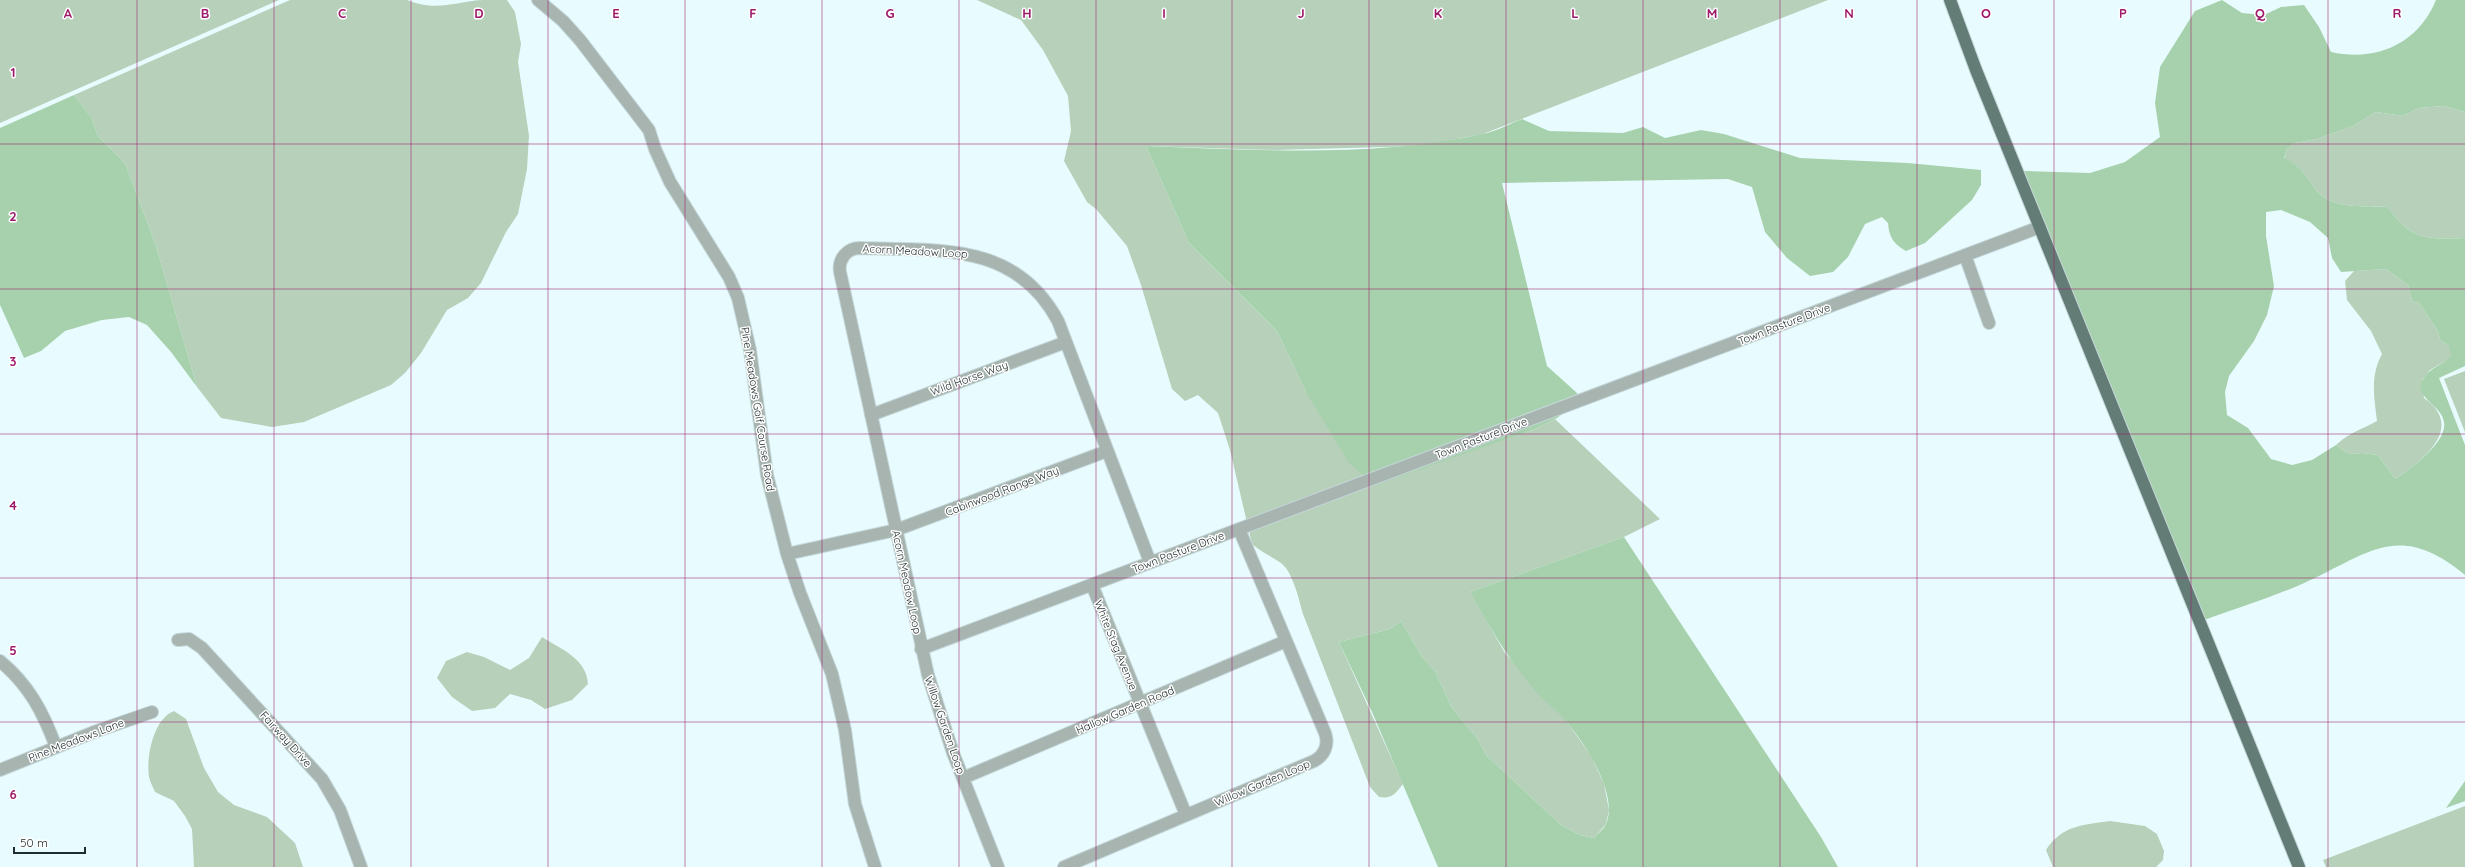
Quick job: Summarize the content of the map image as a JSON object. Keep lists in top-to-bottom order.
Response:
{
  "streets": {
    "street": [
      "Acorn Meadow Loop",
      "Town Pasture Drive",
      "Wild Horse Way",
      "Pine Meadows Golf Course Road",
      "Cabinwood Range Way",
      "White Stag Avenue",
      "Hallow Garden Road",
      "Willow Garden Loop",
      "Fairway Drive",
      "Pine Meadows Lane"
    ]
  },
  "crossings": [
    ["Acorn Meadow Loop", "Town Pasture Drive"],
    ["Acorn Meadow Loop", "Wild Horse Way"],
    ["Acorn Meadow Loop", "Cabinwood Range Way"],
    ["Acorn Meadow Loop", "Willow Garden Loop"],
    ["Town Pasture Drive", "White Stag Avenue"],
    ["Town Pasture Drive", "Willow Garden Loop"],
    ["Pine Meadows Golf Course Road", "Cabinwood Range Way"],
    ["White Stag Avenue", "Hallow Garden Road"],
    ["White Stag Avenue", "Willow Garden Loop"],
    ["Hallow Garden Road", "Willow Garden Loop"]
  ],
  "scale_bar": "50 m",
  "grid": {
    "columns": [
      "A",
      "B",
      "C",
      "D",
      "E",
      "F",
      "G",
      "H",
      "I",
      "J",
      "K",
      "L",
      "M",
      "N",
      "O",
      "P",
      "Q",
      "R"
    ],
    "rows": [
      "1",
      "2",
      "3",
      "4",
      "5",
      "6"
    ]
  }
}
